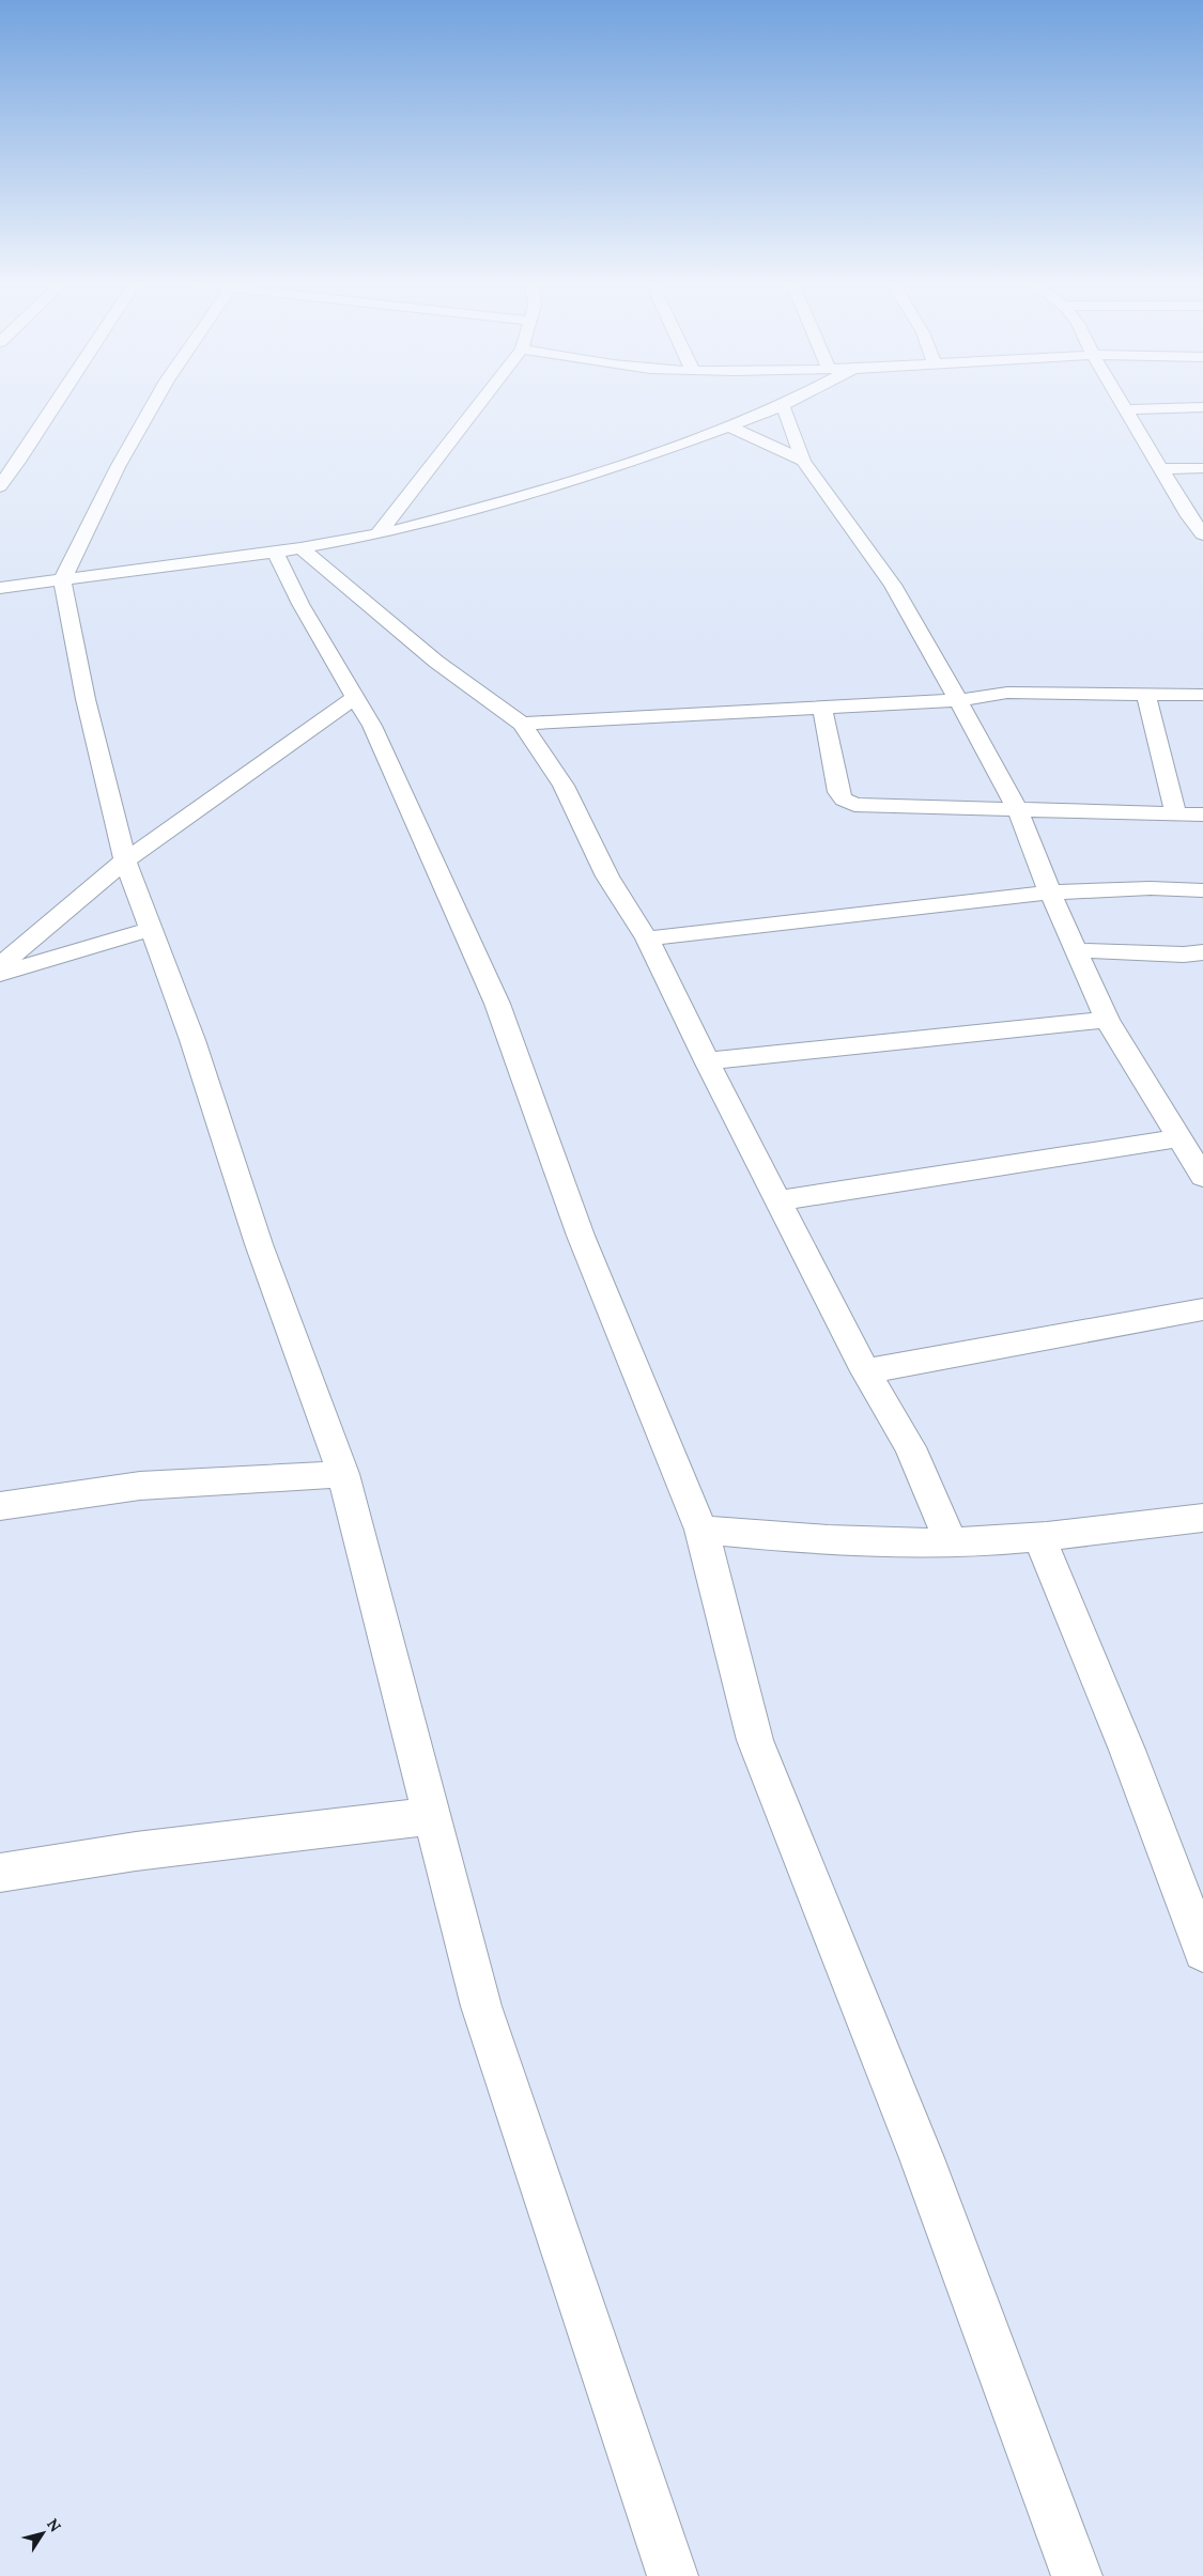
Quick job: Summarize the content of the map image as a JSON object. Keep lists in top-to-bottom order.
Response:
{
  "north": "top right"
}
